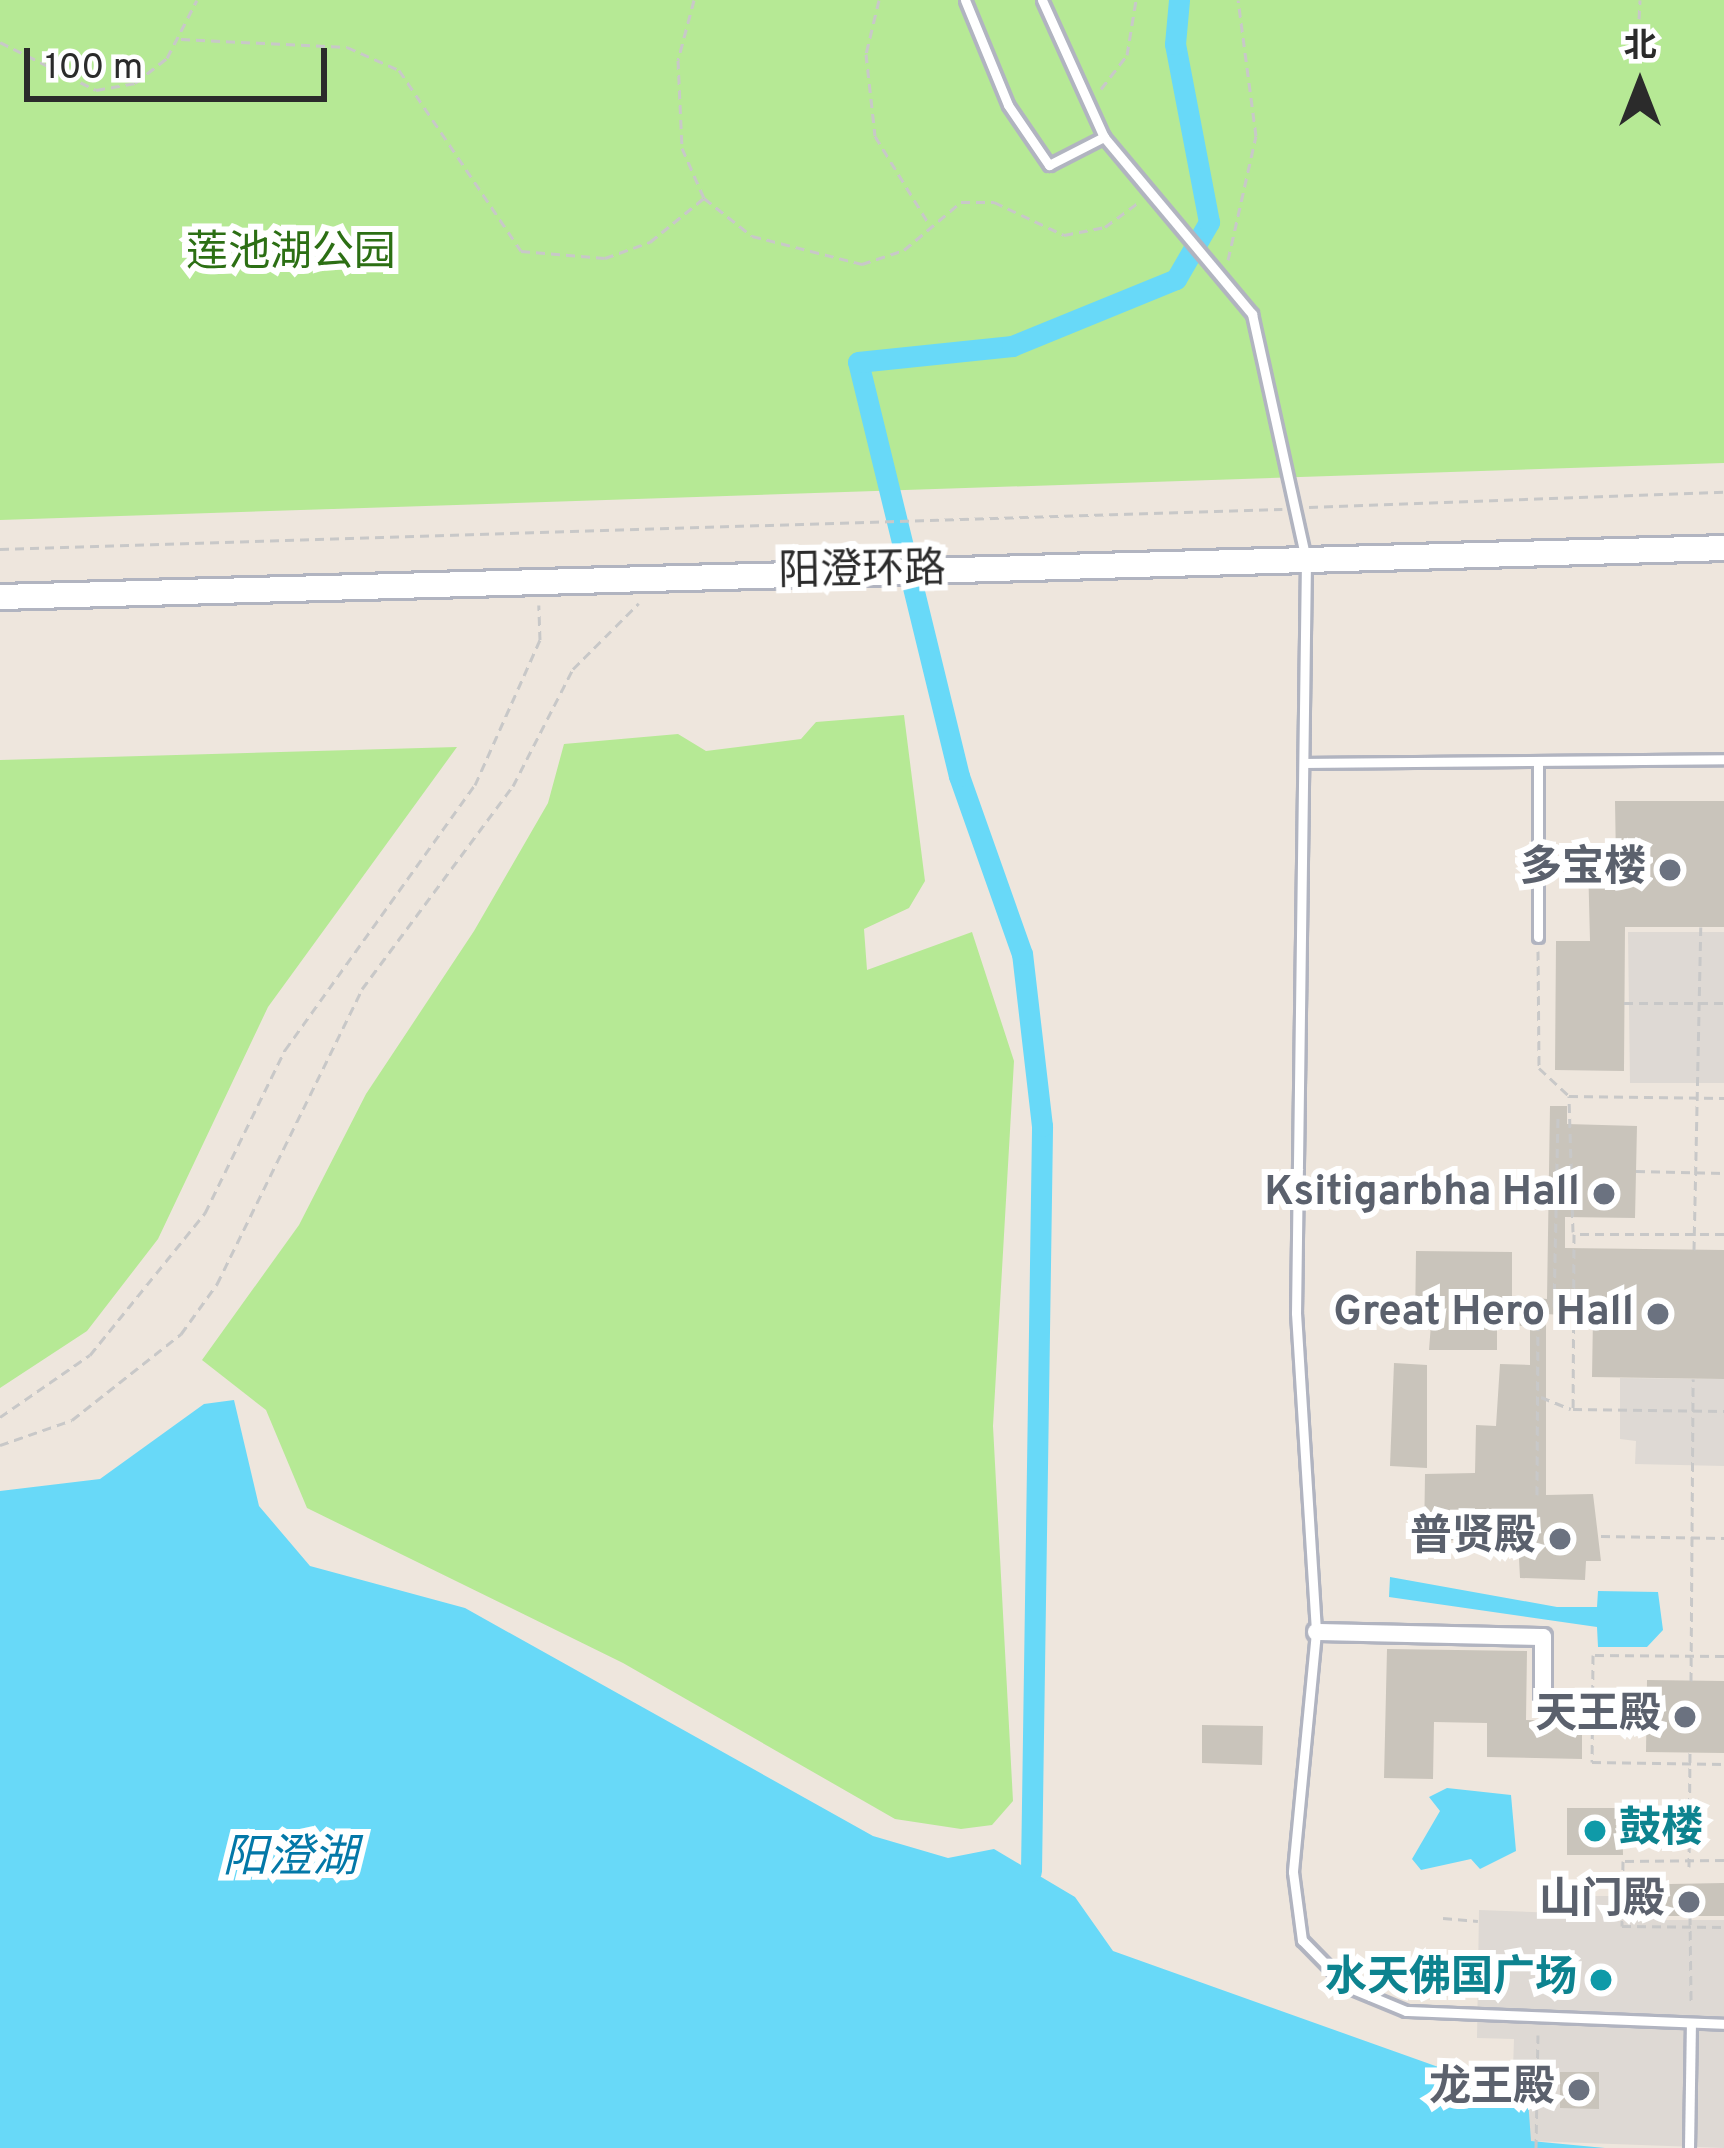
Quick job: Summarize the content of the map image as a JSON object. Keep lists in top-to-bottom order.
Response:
{
  "streets": {
    "main road": ["阳澄环路"]
  },
  "water": ["阳澄湖"],
  "parks": ["莲池湖公园"],
  "places": [
    "多宝楼",
    "Ksitigarbha Hall",
    "Great Hero Hall",
    "普贤殿",
    "天王殿",
    "鼓楼",
    "山门殿",
    "水天佛国广场",
    "龙王殿"
  ],
  "scale_bar": "100 m",
  "north": "top"
}
